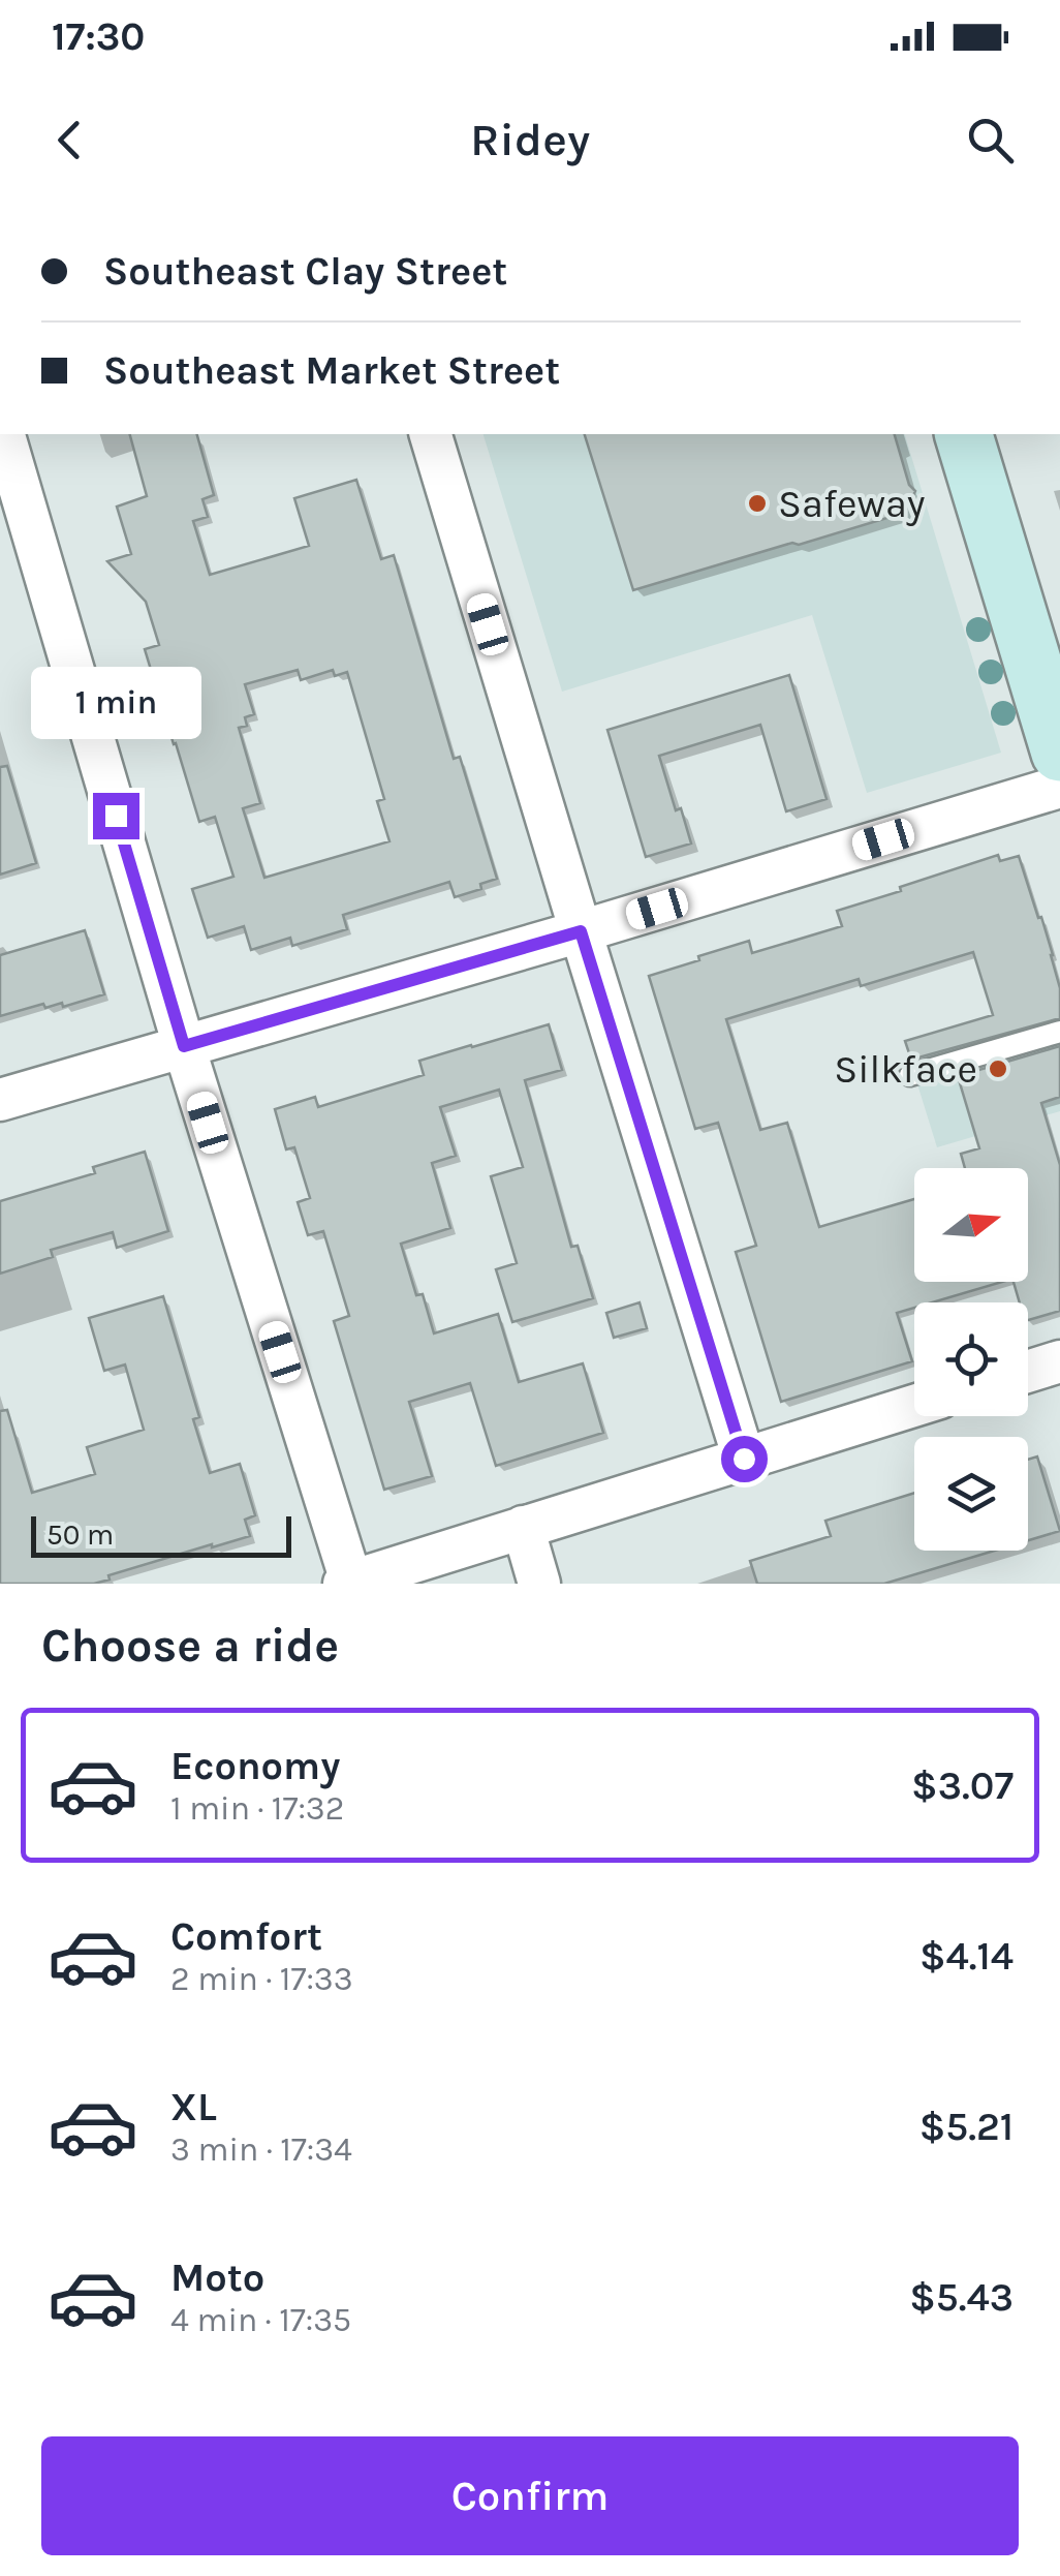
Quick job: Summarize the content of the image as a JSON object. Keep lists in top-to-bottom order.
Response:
{
  "places": ["Safeway", "Silkface"],
  "scale_bar": "50 m",
  "north": "right",
  "page": {
    "status": "17:30",
    "header": "Ridey",
    "banner": ["Southeast Clay Street", "Southeast Market Street"],
    "bubble": "1 min",
    "scale": "50 m",
    "heading": "Choose a ride",
    "list": [
      {
        "name": "Economy",
        "note": "1 min · 17:32",
        "value": "$3.07"
      },
      {
        "name": "Comfort",
        "note": "2 min · 17:33",
        "value": "$4.14"
      },
      {
        "name": "XL",
        "note": "3 min · 17:34",
        "value": "$5.21"
      },
      {
        "name": "Moto",
        "note": "4 min · 17:35",
        "value": "$5.43"
      }
    ],
    "buttons": "Confirm"
  }
}
